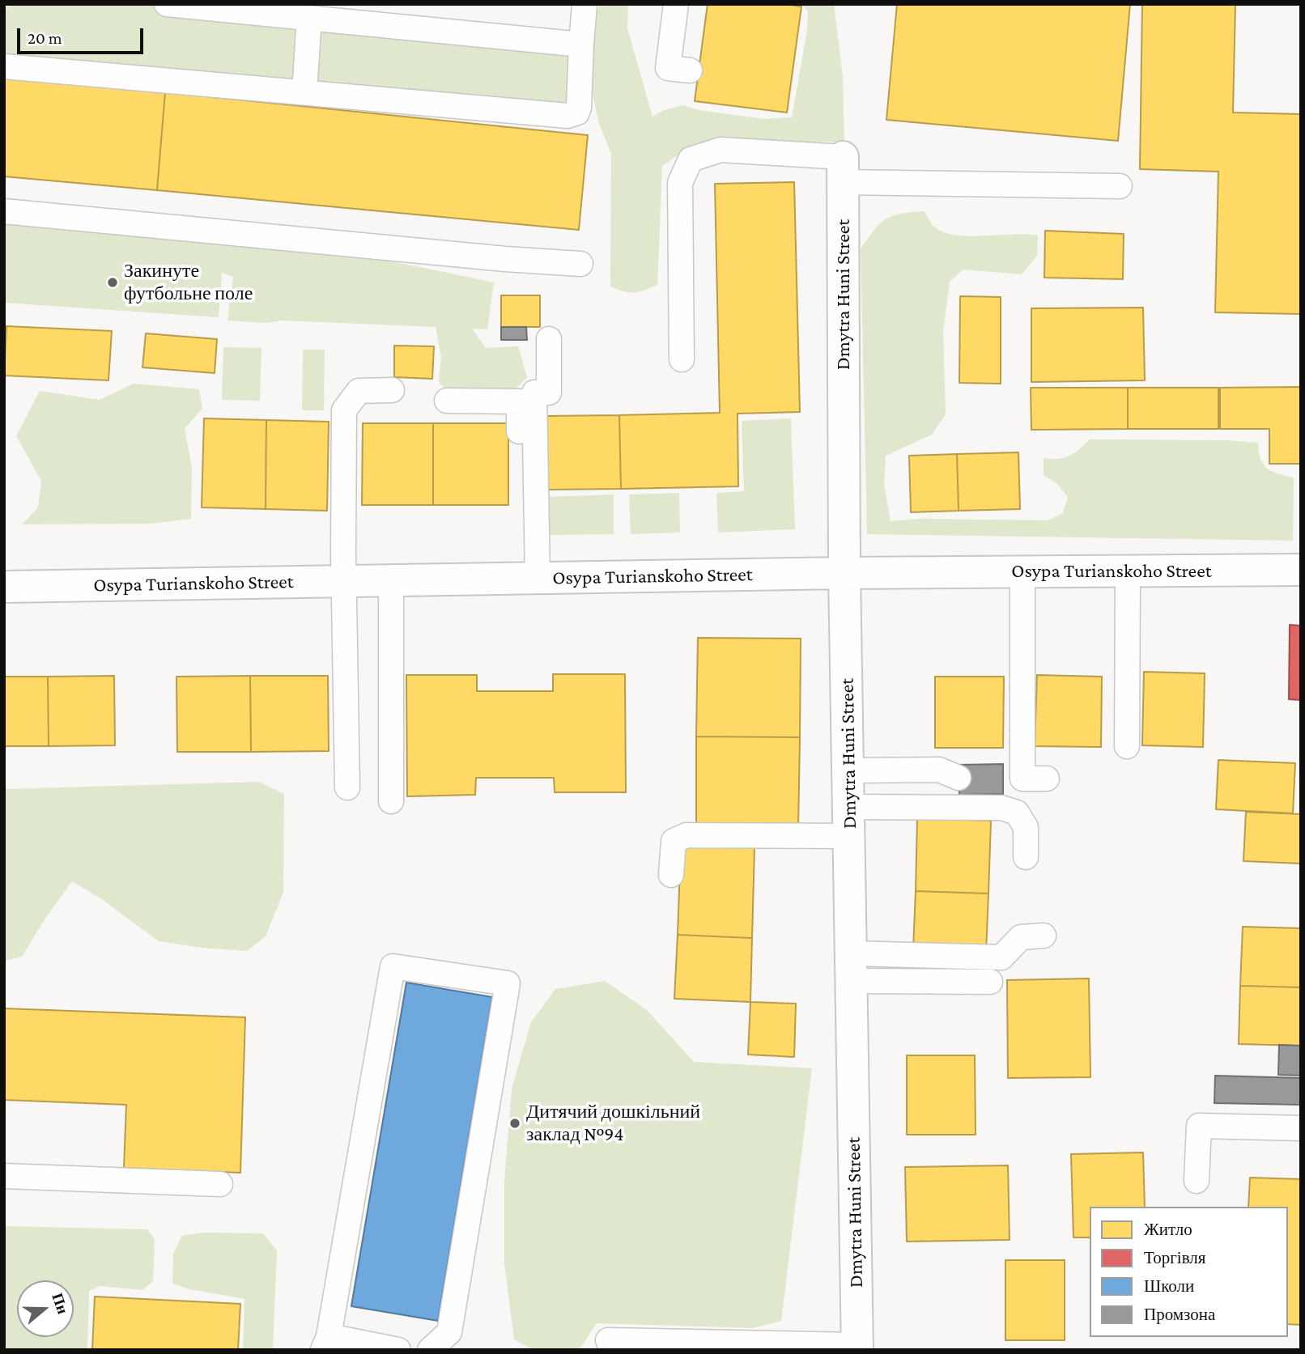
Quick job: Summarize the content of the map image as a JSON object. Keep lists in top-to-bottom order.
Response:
{
  "streets": {
    "street": ["Dmytra Huni Street", "Osypa Turianskoho Street"]
  },
  "crossings": [
    ["Dmytra Huni Street", "Osypa Turianskoho Street"]
  ],
  "places": ["Закинуте футбольне поле", "Дитячий дошкільний заклад №94"],
  "legend": [
    "Житло",
    "Торгівля",
    "Школи",
    "Промзона"
  ],
  "scale_bar": "20 m",
  "north": "right"
}
